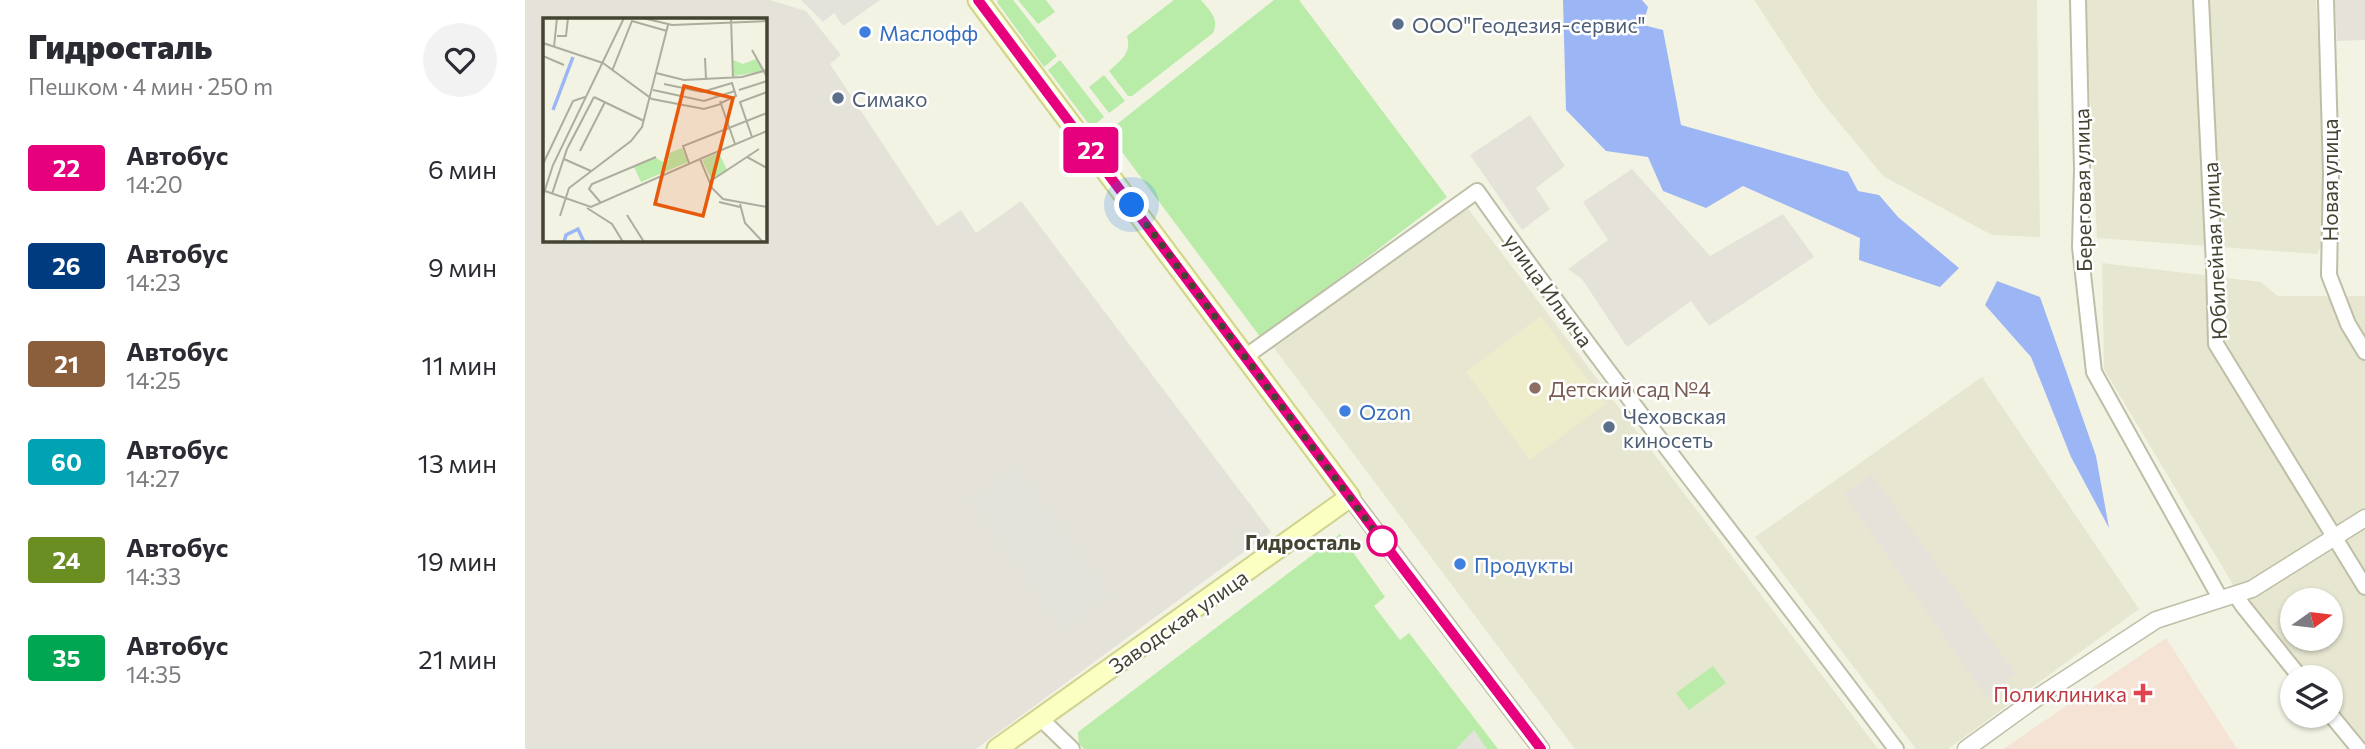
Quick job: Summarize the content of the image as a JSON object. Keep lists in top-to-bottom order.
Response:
{
  "streets": {
    "main road": ["Заводская улица"],
    "street": [
      "Новая улица",
      "Береговая улица",
      "Юбилейная улица",
      "улица Ильича"
    ]
  },
  "places": {
    "other": [
      "ООО\"Геодезия-сервис\"",
      "Маслофф",
      "Симако",
      "Детский сад №4",
      "Ozon",
      "Чеховская киносеть",
      "Гидросталь",
      "Продукты"
    ],
    "health": ["Поликлиника"]
  },
  "lines": ["bus line 22"],
  "north": "right",
  "page": {
    "heading": ["Гидросталь", "Пешком · 4 мин · 250 m"],
    "on_map": "22",
    "list": [
      {
        "mark": "22",
        "name": "Автобус",
        "note": "14:20",
        "value": "6 мин"
      },
      {
        "mark": "26",
        "name": "Автобус",
        "note": "14:23",
        "value": "9 мин"
      },
      {
        "mark": "21",
        "name": "Автобус",
        "note": "14:25",
        "value": "11 мин"
      },
      {
        "mark": "60",
        "name": "Автобус",
        "note": "14:27",
        "value": "13 мин"
      },
      {
        "mark": "24",
        "name": "Автобус",
        "note": "14:33",
        "value": "19 мин"
      },
      {
        "mark": "35",
        "name": "Автобус",
        "note": "14:35",
        "value": "21 мин"
      }
    ]
  }
}
